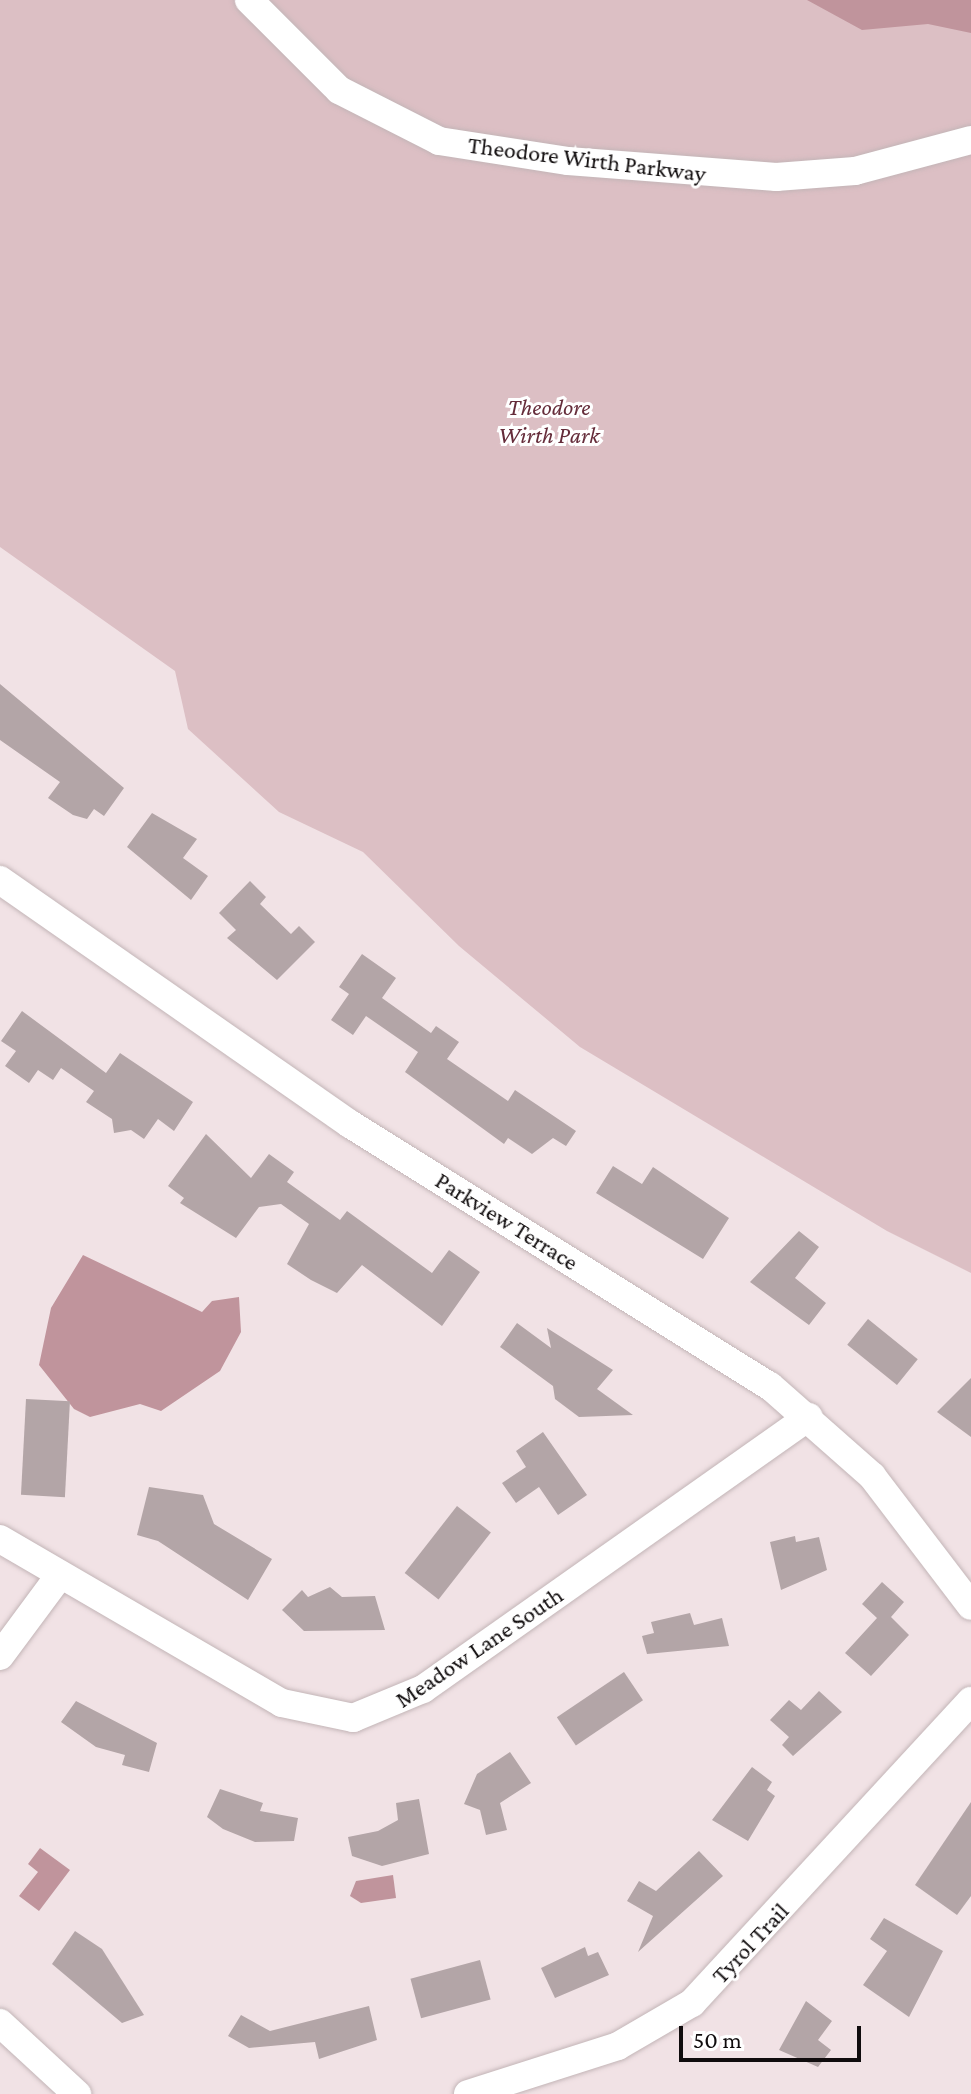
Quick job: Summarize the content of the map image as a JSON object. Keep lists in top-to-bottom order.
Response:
{
  "streets": {
    "street": [
      "Theodore Wirth Parkway",
      "Parkview Terrace",
      "Meadow Lane South",
      "Tyrol Trail"
    ]
  },
  "crossings": [
    ["Parkview Terrace", "Meadow Lane South"]
  ],
  "parks": ["Theodore Wirth Park"],
  "scale_bar": "50 m"
}
